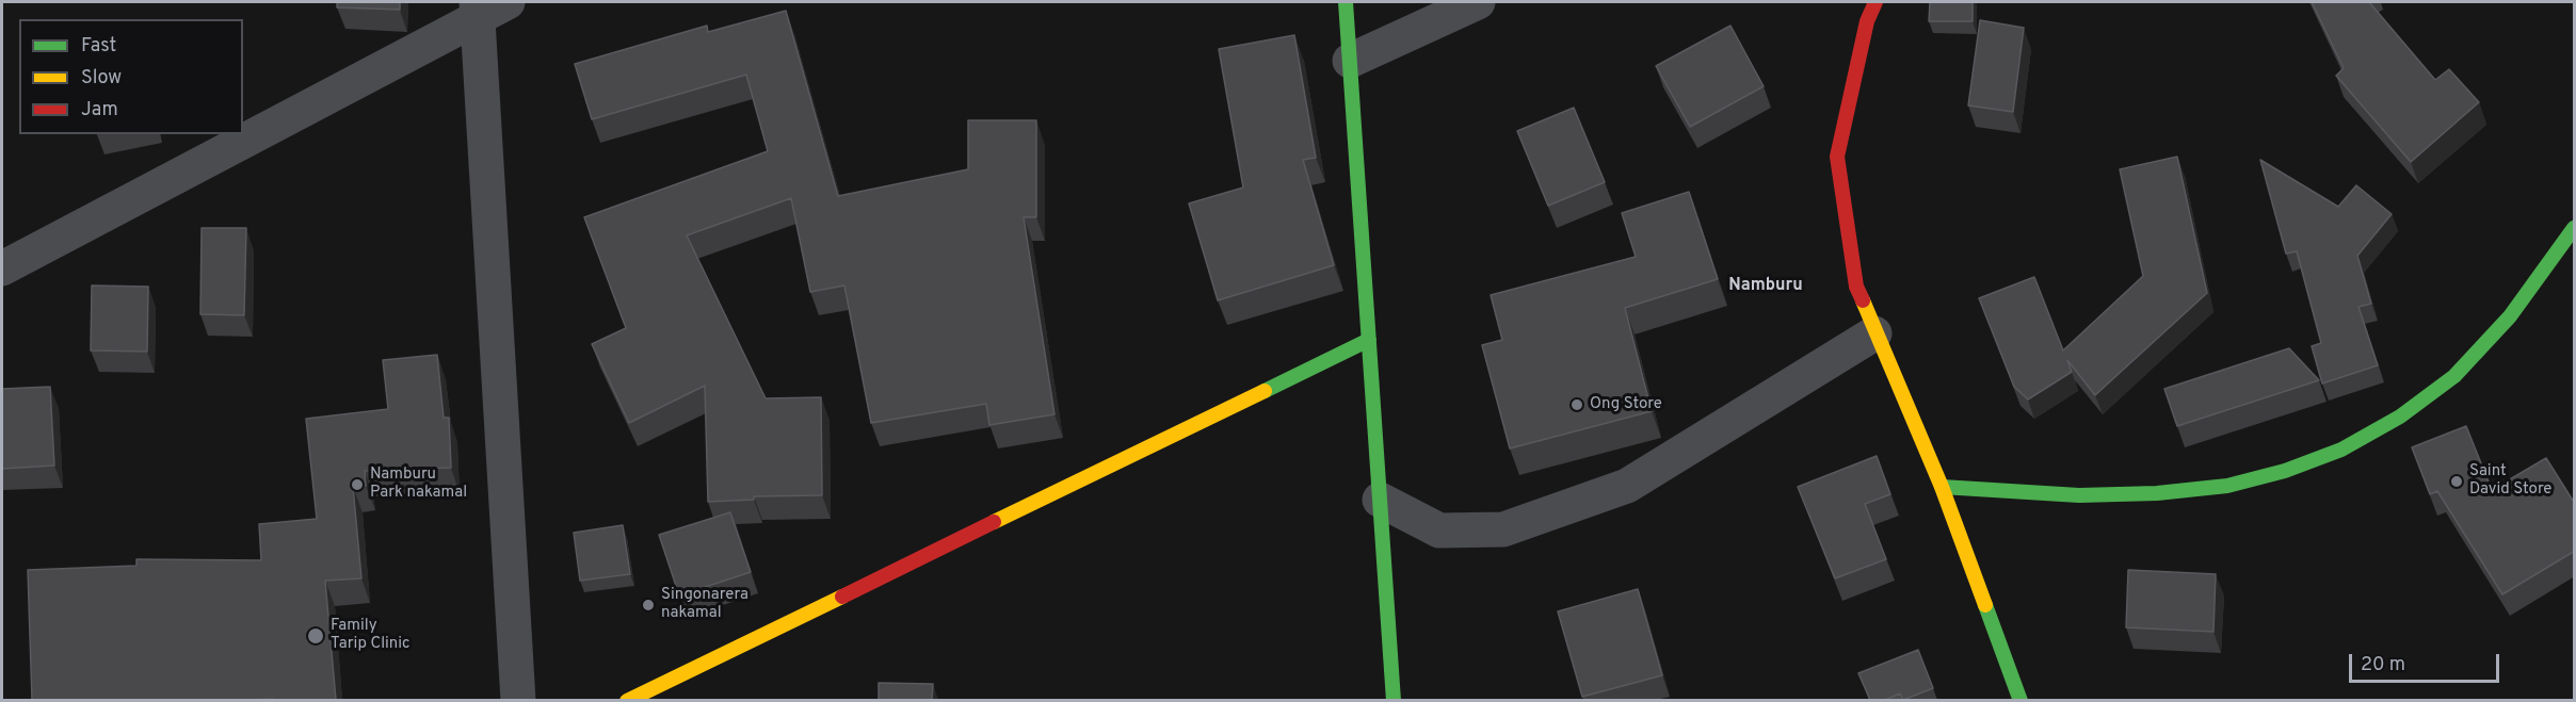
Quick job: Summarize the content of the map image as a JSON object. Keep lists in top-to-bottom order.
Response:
{
  "districts": ["Namburu"],
  "places": [
    "Ong Store",
    "Saint David Store",
    "Namburu Park nakamal",
    "Singonarera nakamal",
    "Family Tarip Clinic"
  ],
  "legend": ["Fast", "Slow", "Jam"],
  "scale_bar": "20 m"
}
